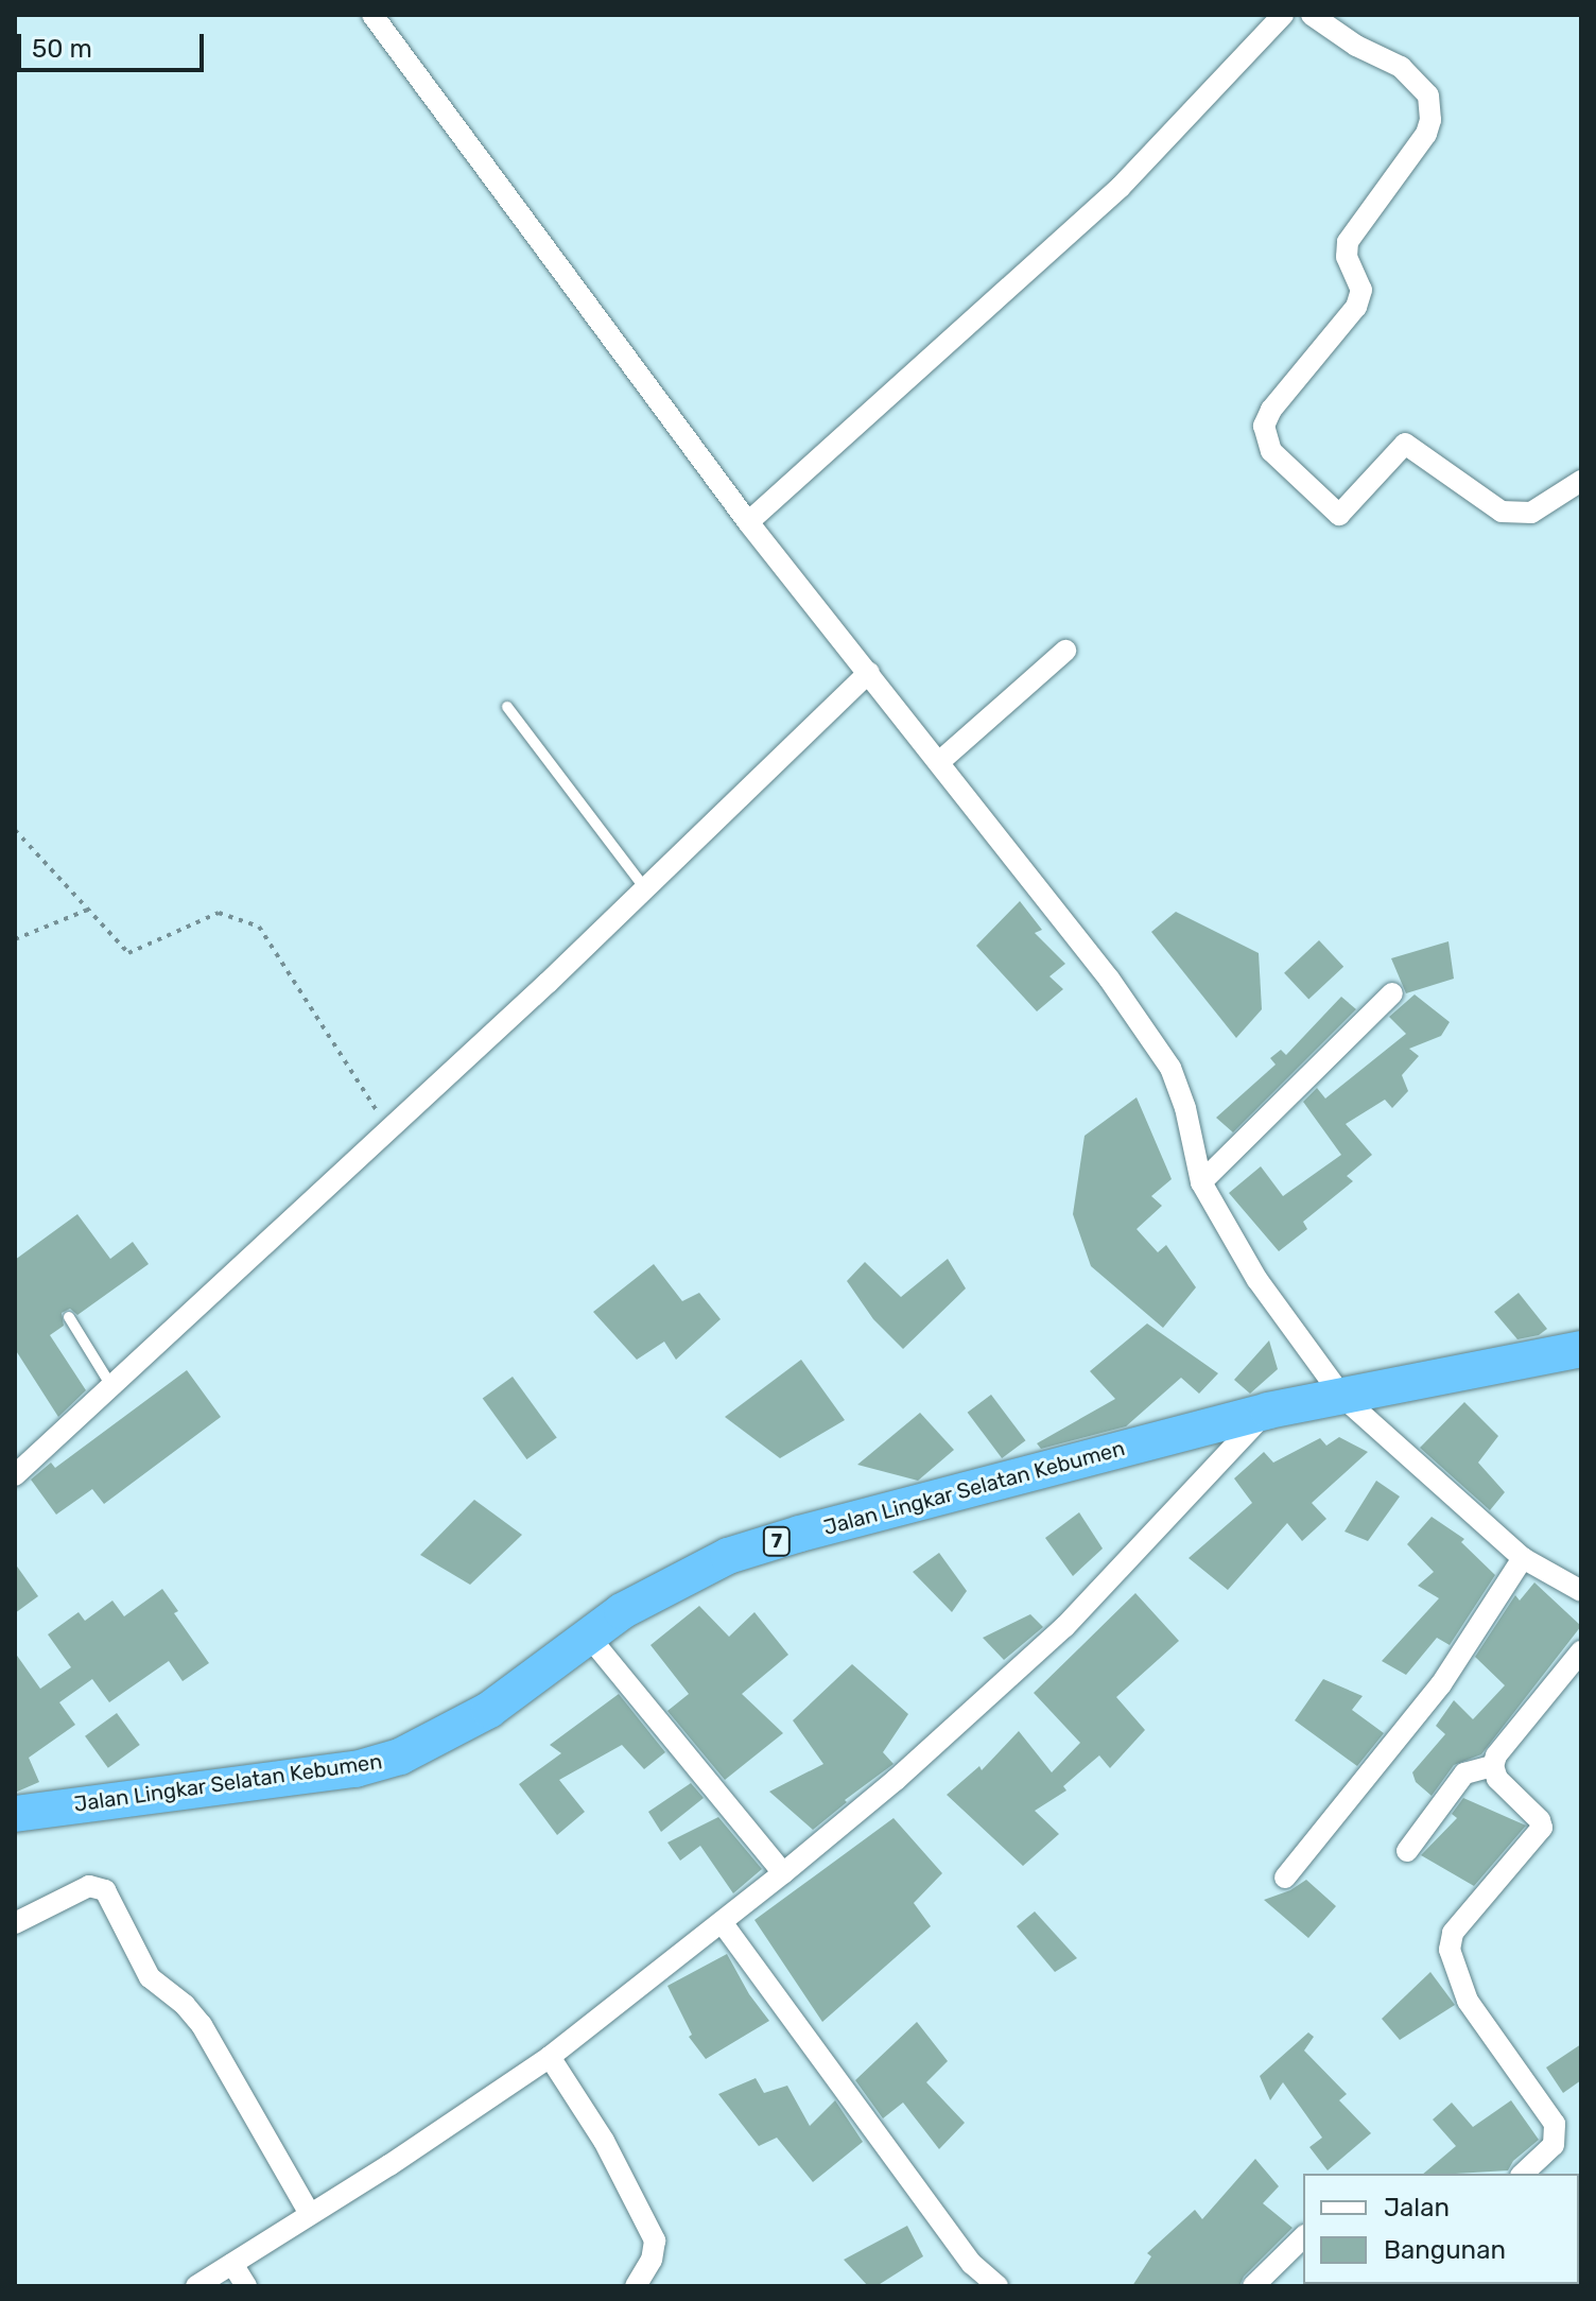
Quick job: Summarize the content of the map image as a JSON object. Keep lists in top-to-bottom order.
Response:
{
  "streets": {
    "highway": ["Jalan Lingkar Selatan Kebumen", "7"]
  },
  "legend": ["Jalan", "Bangunan"],
  "scale_bar": "50 m"
}
